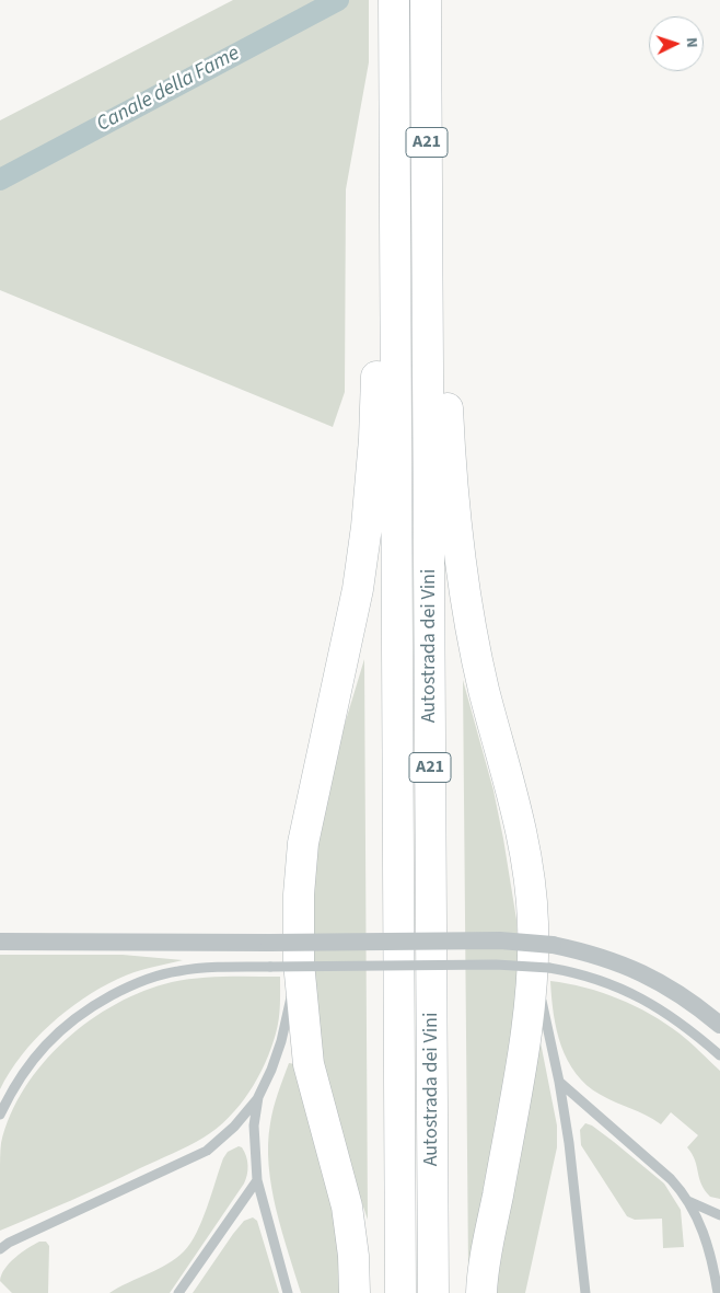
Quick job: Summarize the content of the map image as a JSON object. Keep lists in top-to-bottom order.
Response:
{
  "streets": {
    "highway": ["A21", "Autostrada dei Vini"]
  },
  "water": ["Canale della Fame"],
  "north": "right"
}
